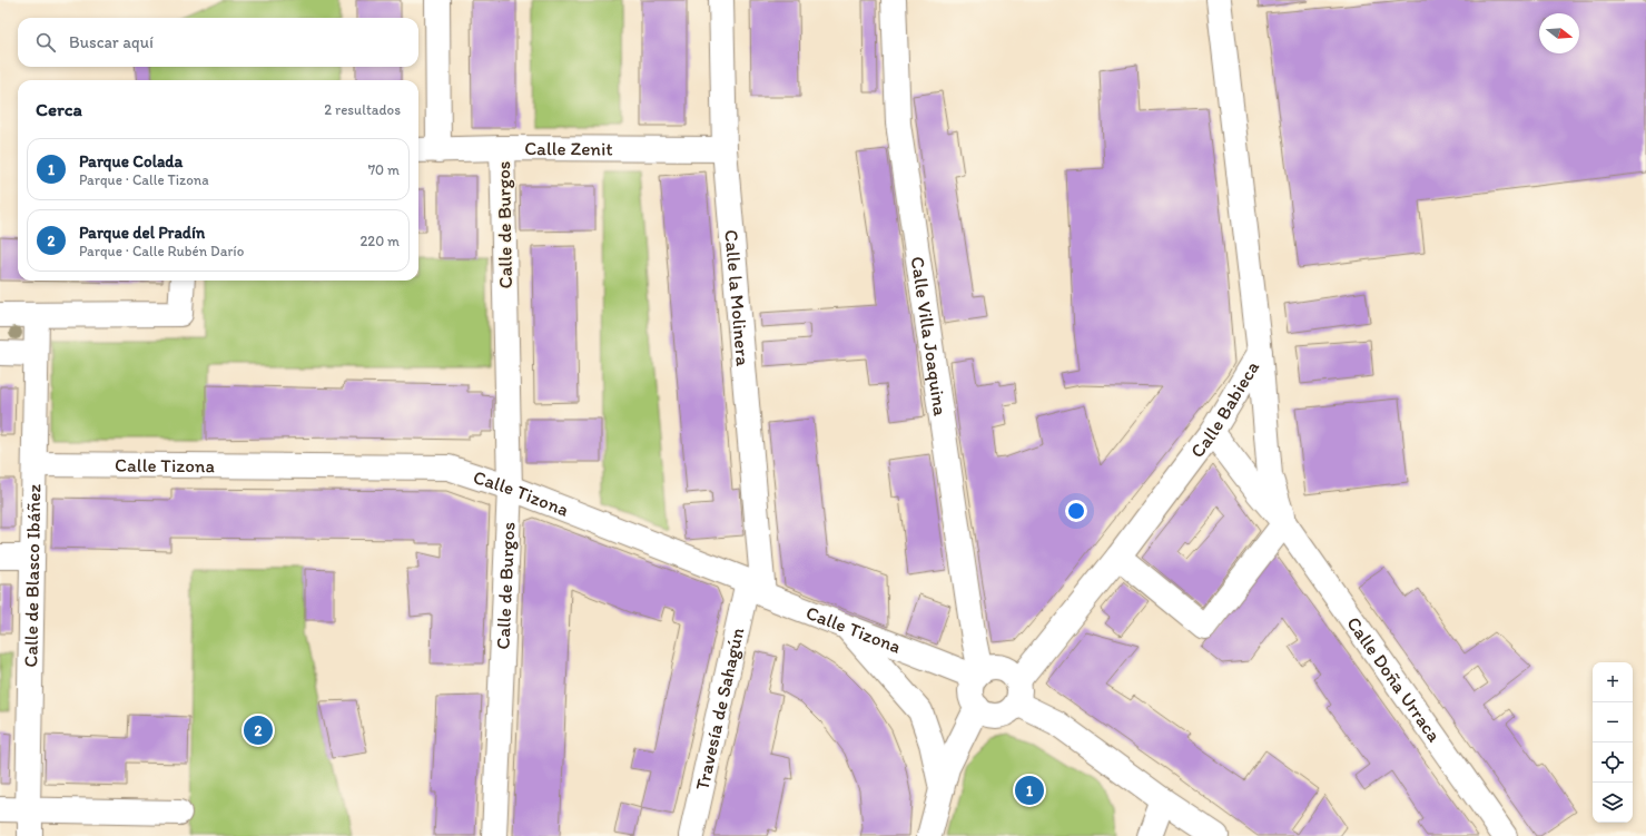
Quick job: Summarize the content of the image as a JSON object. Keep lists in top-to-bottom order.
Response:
{
  "streets": {
    "street": [
      "Calle Zenit",
      "Calle de Burgos",
      "Calle la Molinera",
      "Calle Villa Joaquina",
      "Calle Babieca",
      "Calle Tizona",
      "Calle de Blasco Ibáñez",
      "Calle Doña Urraca",
      "Travesía de Sahagún"
    ]
  },
  "crossings": [
    ["Calle Zenit", "Calle de Burgos"],
    ["Calle Zenit", "Calle la Molinera"],
    ["Calle de Burgos", "Calle Tizona"],
    ["Calle la Molinera", "Calle Tizona"],
    ["Calle la Molinera", "Travesía de Sahagún"],
    ["Calle Villa Joaquina", "Calle Babieca"],
    ["Calle Villa Joaquina", "Calle Tizona"],
    ["Calle Babieca", "Calle Tizona"],
    ["Calle Babieca", "Calle Doña Urraca"],
    ["Calle Tizona", "Calle de Blasco Ibáñez"],
    ["Calle Tizona", "Travesía de Sahagún"]
  ],
  "north": "right",
  "page": {
    "search": "Buscar aquí",
    "heading": ["Cerca", "2 resultados"],
    "list": [
      {
        "mark": "1",
        "name": "Parque Colada",
        "note": "Parque · Calle Tizona",
        "value": "70 m"
      },
      {
        "mark": "2",
        "name": "Parque del Pradín",
        "note": "Parque · Calle Rubén Darío",
        "value": "220 m"
      }
    ],
    "map_buttons": ["+", "−"],
    "pins": ["2", "1"]
  }
}
